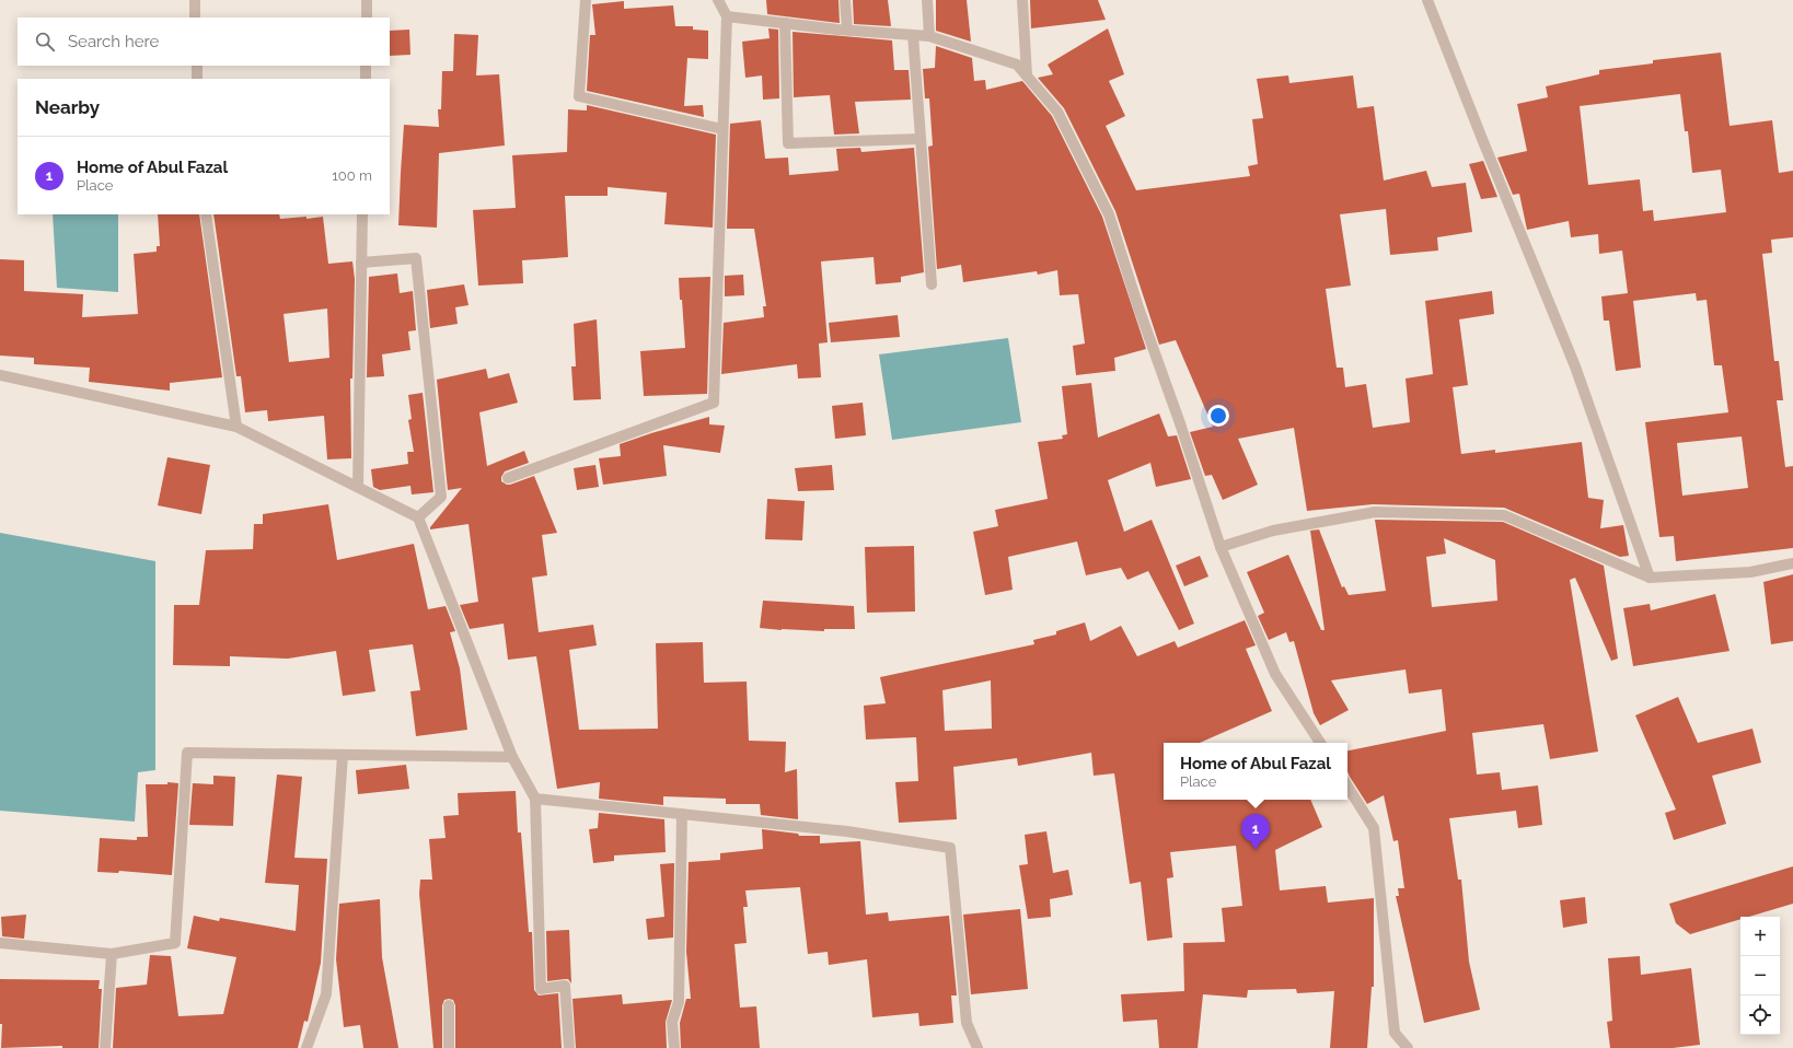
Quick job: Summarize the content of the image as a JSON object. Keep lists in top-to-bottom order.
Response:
{
  "page": {
    "search": "Search here",
    "heading": "Nearby",
    "list": [
      {
        "mark": "1",
        "name": "Home of Abul Fazal",
        "note": "Place",
        "value": "100 m"
      }
    ],
    "popup": ["Home of Abul Fazal", "Place"],
    "pins": "1",
    "map_buttons": ["+", "−"]
  }
}
